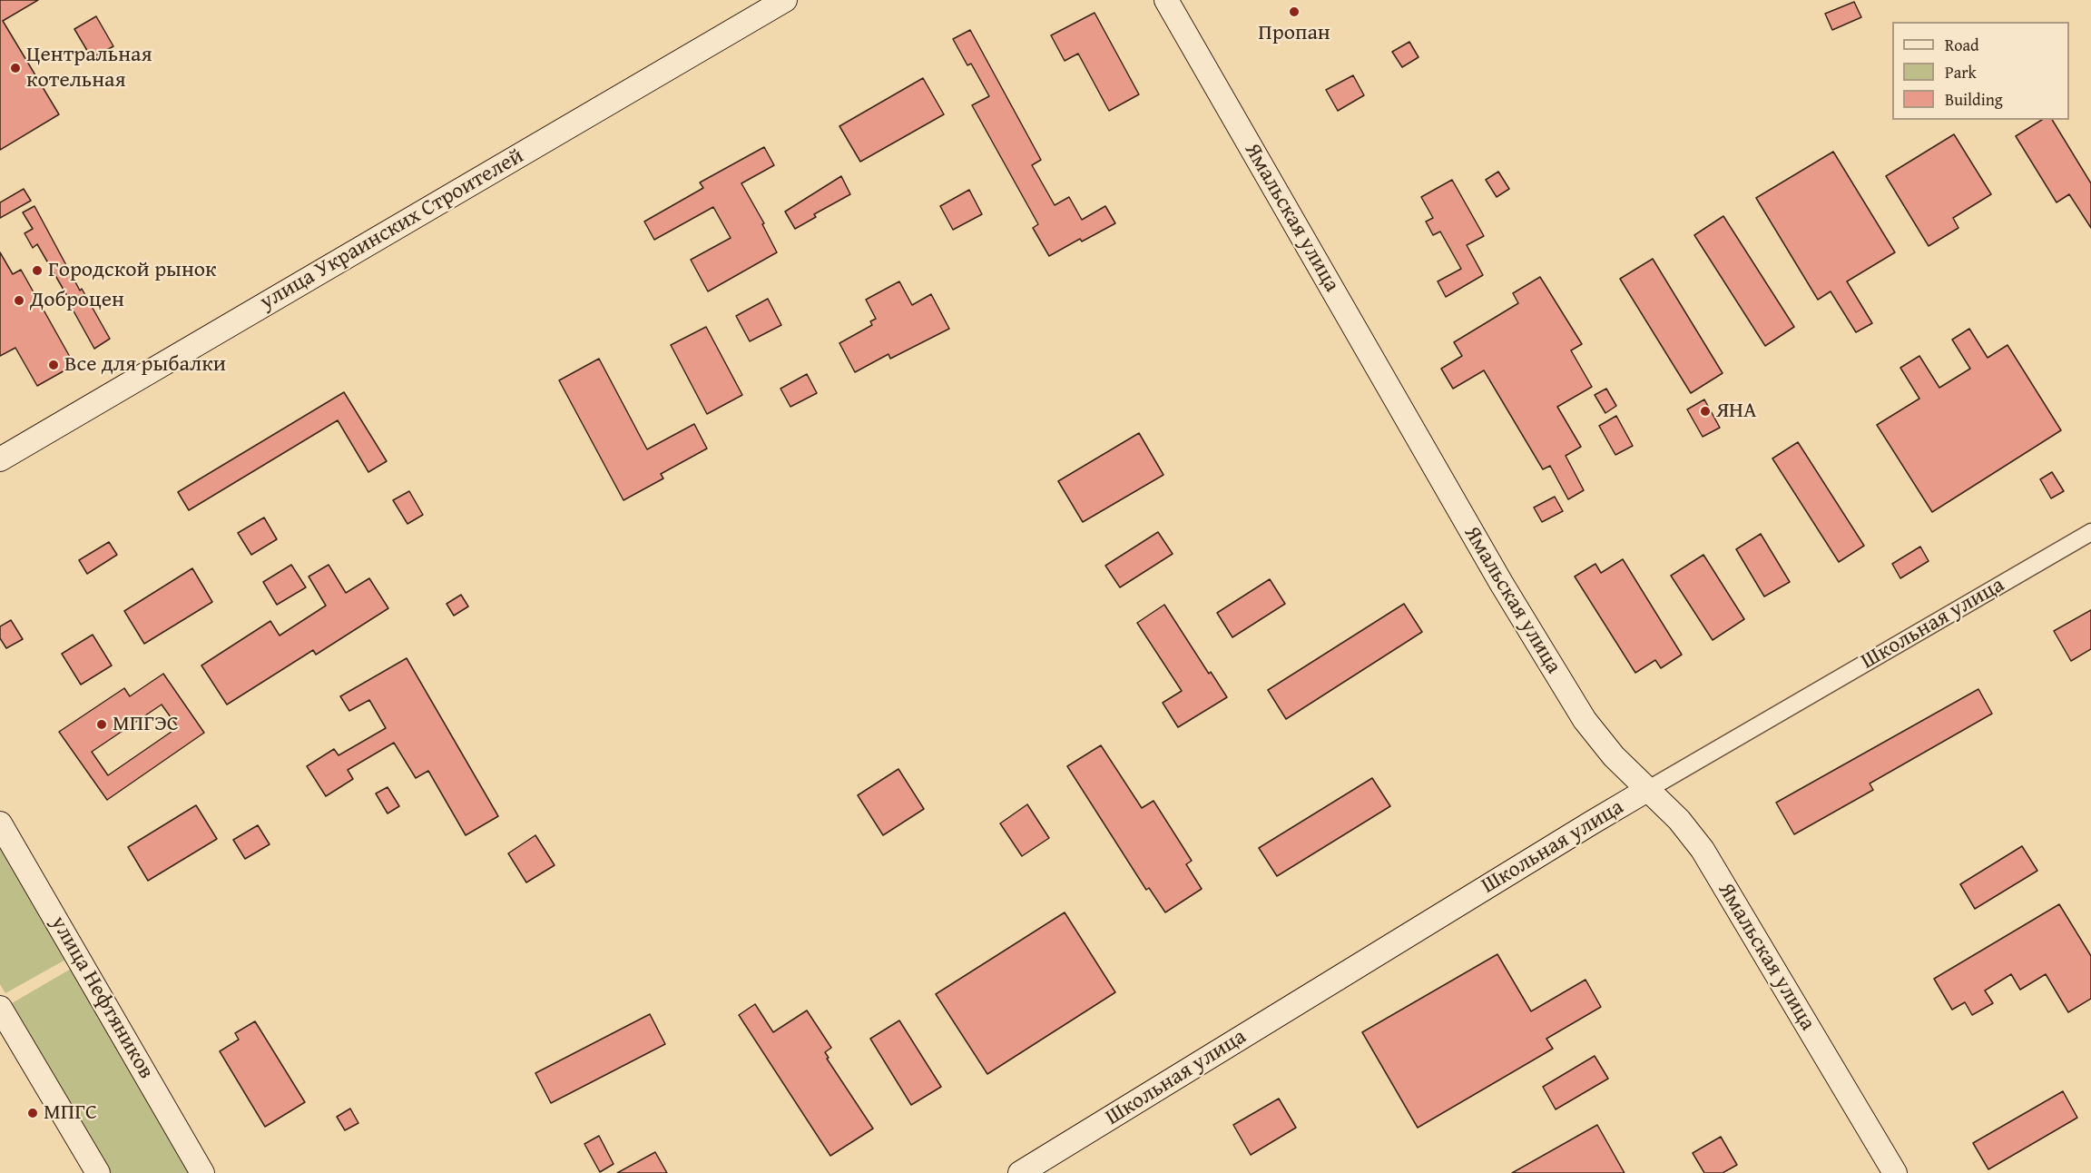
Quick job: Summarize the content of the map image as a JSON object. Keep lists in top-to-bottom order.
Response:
{
  "streets": {
    "street": [
      "Ямальская улица",
      "улица Украинских Строителей",
      "Школьная улица",
      "улица Нефтяников"
    ]
  },
  "crossings": [
    ["Ямальская улица", "Школьная улица"]
  ],
  "places": [
    "Пропан",
    "Центральная котельная",
    "Городской рынок",
    "Доброцен",
    "Все для рыбалки",
    "ЯНА",
    "МПГЭС",
    "МПГС"
  ],
  "legend": ["Road", "Park", "Building"]
}
